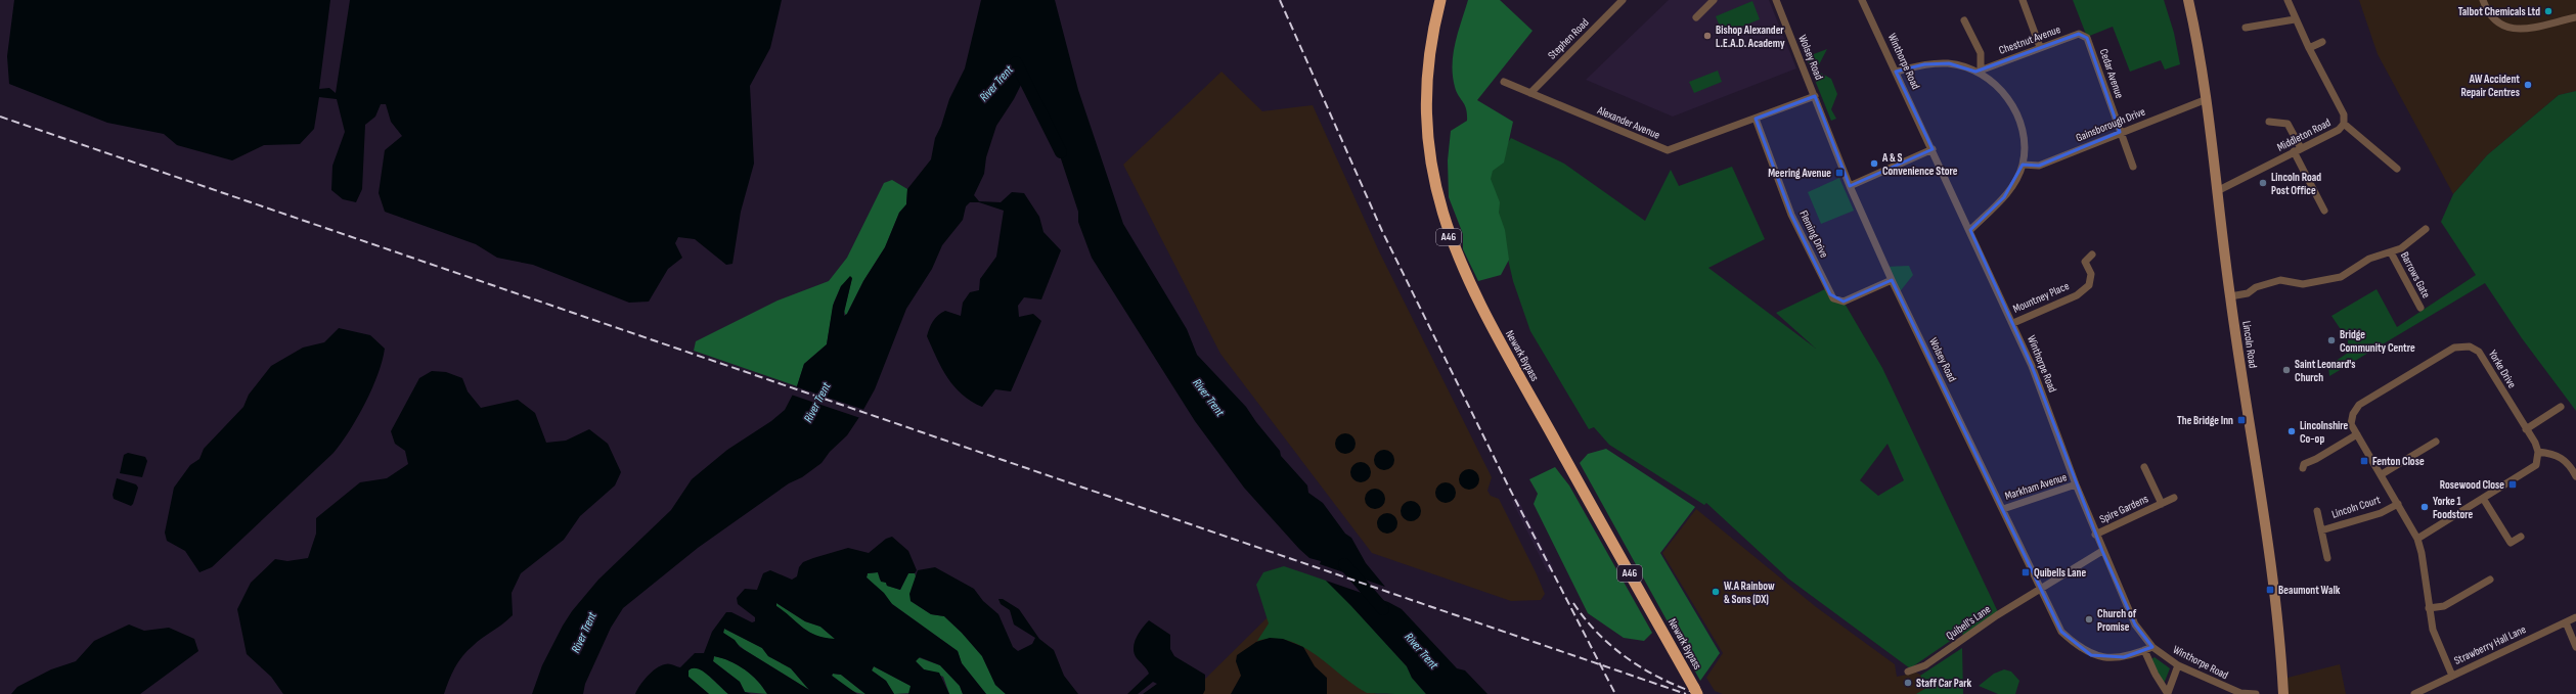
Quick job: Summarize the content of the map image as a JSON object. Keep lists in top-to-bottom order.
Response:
{
  "streets": {
    "highway": ["A46", "Newark Bypass"],
    "main road": ["Lincoln Road"],
    "street": [
      "Stephen Road",
      "Chestnut Avenue",
      "Wolsey Road",
      "Winthorpe Road",
      "Cedar Avenue",
      "Alexander Avenue",
      "Gainsborough Drive",
      "Middleton Road",
      "Fleming Drive",
      "Barrows Gate",
      "Mountney Place",
      "Yorke Drive",
      "Markham Avenue",
      "Lincoln Court",
      "Spire Gardens",
      "Quibell's Lane",
      "Strawberry Hall Lane"
    ]
  },
  "crossings": [
    ["Stephen Road", "Alexander Avenue"],
    ["Chestnut Avenue", "Cedar Avenue"],
    ["Wolsey Road", "Winthorpe Road"],
    ["Wolsey Road", "Alexander Avenue"],
    ["Wolsey Road", "Fleming Drive"],
    ["Wolsey Road", "Markham Avenue"],
    ["Wolsey Road", "Quibell's Lane"],
    ["Winthorpe Road", "Mountney Place"],
    ["Winthorpe Road", "Markham Avenue"],
    ["Winthorpe Road", "Spire Gardens"],
    ["Winthorpe Road", "Quibell's Lane"],
    ["Cedar Avenue", "Gainsborough Drive"],
    ["Alexander Avenue", "Fleming Drive"],
    ["Gainsborough Drive", "Lincoln Road"],
    ["Middleton Road", "Lincoln Road"],
    ["Yorke Drive", "Lincoln Court"],
    ["Yorke Drive", "Strawberry Hall Lane"]
  ],
  "water": ["River Trent"],
  "places": {
    "other": [
      "Talbot Chemicals Ltd",
      "Bishop Alexander L.E.A.D. Academy",
      "AW Accident Repair Centres",
      "A & S Convenience Store",
      "Lincoln Road Post Office",
      "Bridge Community Centre",
      "Saint Leonard's Church",
      "Lincolnshire Co-op",
      "Yorke 1 Foodstore",
      "W.A Rainbow & Sons (DX)",
      "Church of Promise",
      "Staff Car Park"
    ],
    "transit": [
      "Meering Avenue",
      "The Bridge Inn",
      "Fenton Close",
      "Rosewood Close",
      "Quibells Lane",
      "Beaumont Walk"
    ]
  }
}
